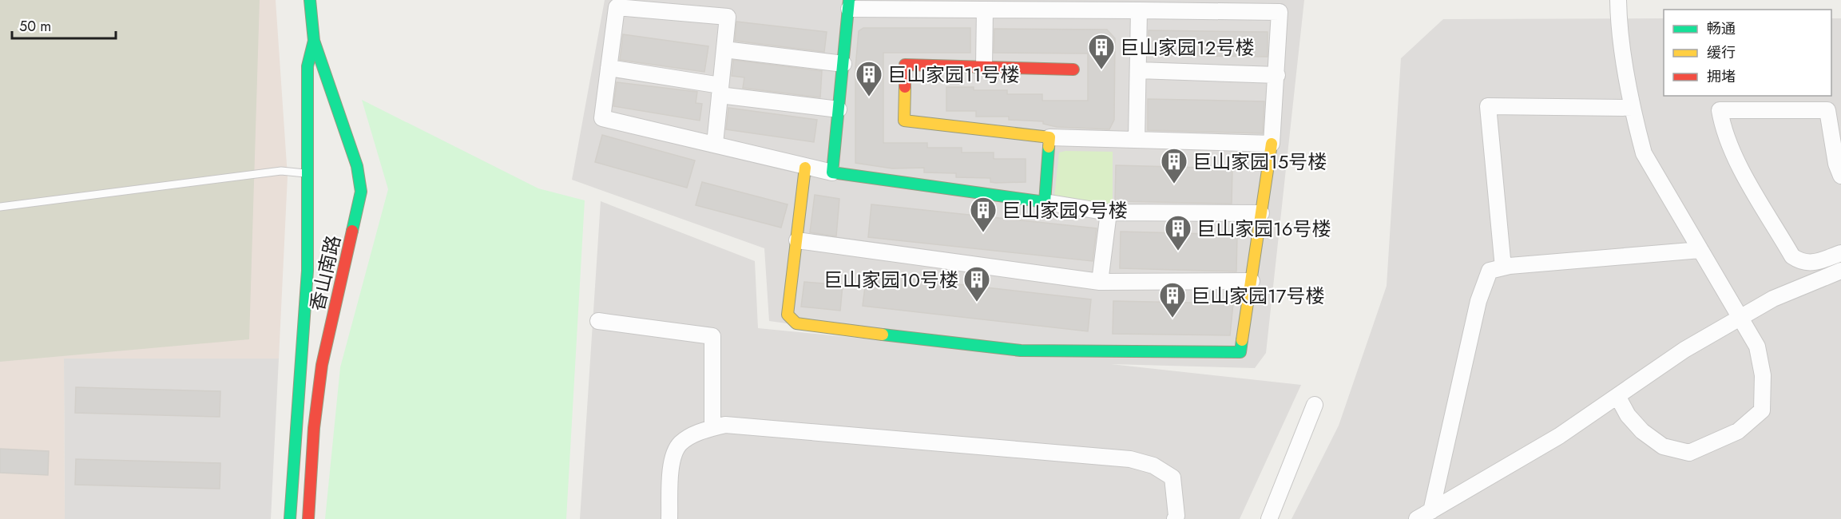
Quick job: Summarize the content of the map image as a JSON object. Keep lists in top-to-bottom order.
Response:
{
  "streets": {
    "street": ["香山南路"]
  },
  "places": {
    "building": [
      "巨山家园12号楼",
      "巨山家园11号楼",
      "巨山家园15号楼",
      "巨山家园9号楼",
      "巨山家园16号楼",
      "巨山家园10号楼",
      "巨山家园17号楼"
    ]
  },
  "legend": ["畅通", "缓行", "拥堵"],
  "scale_bar": "50 m"
}
